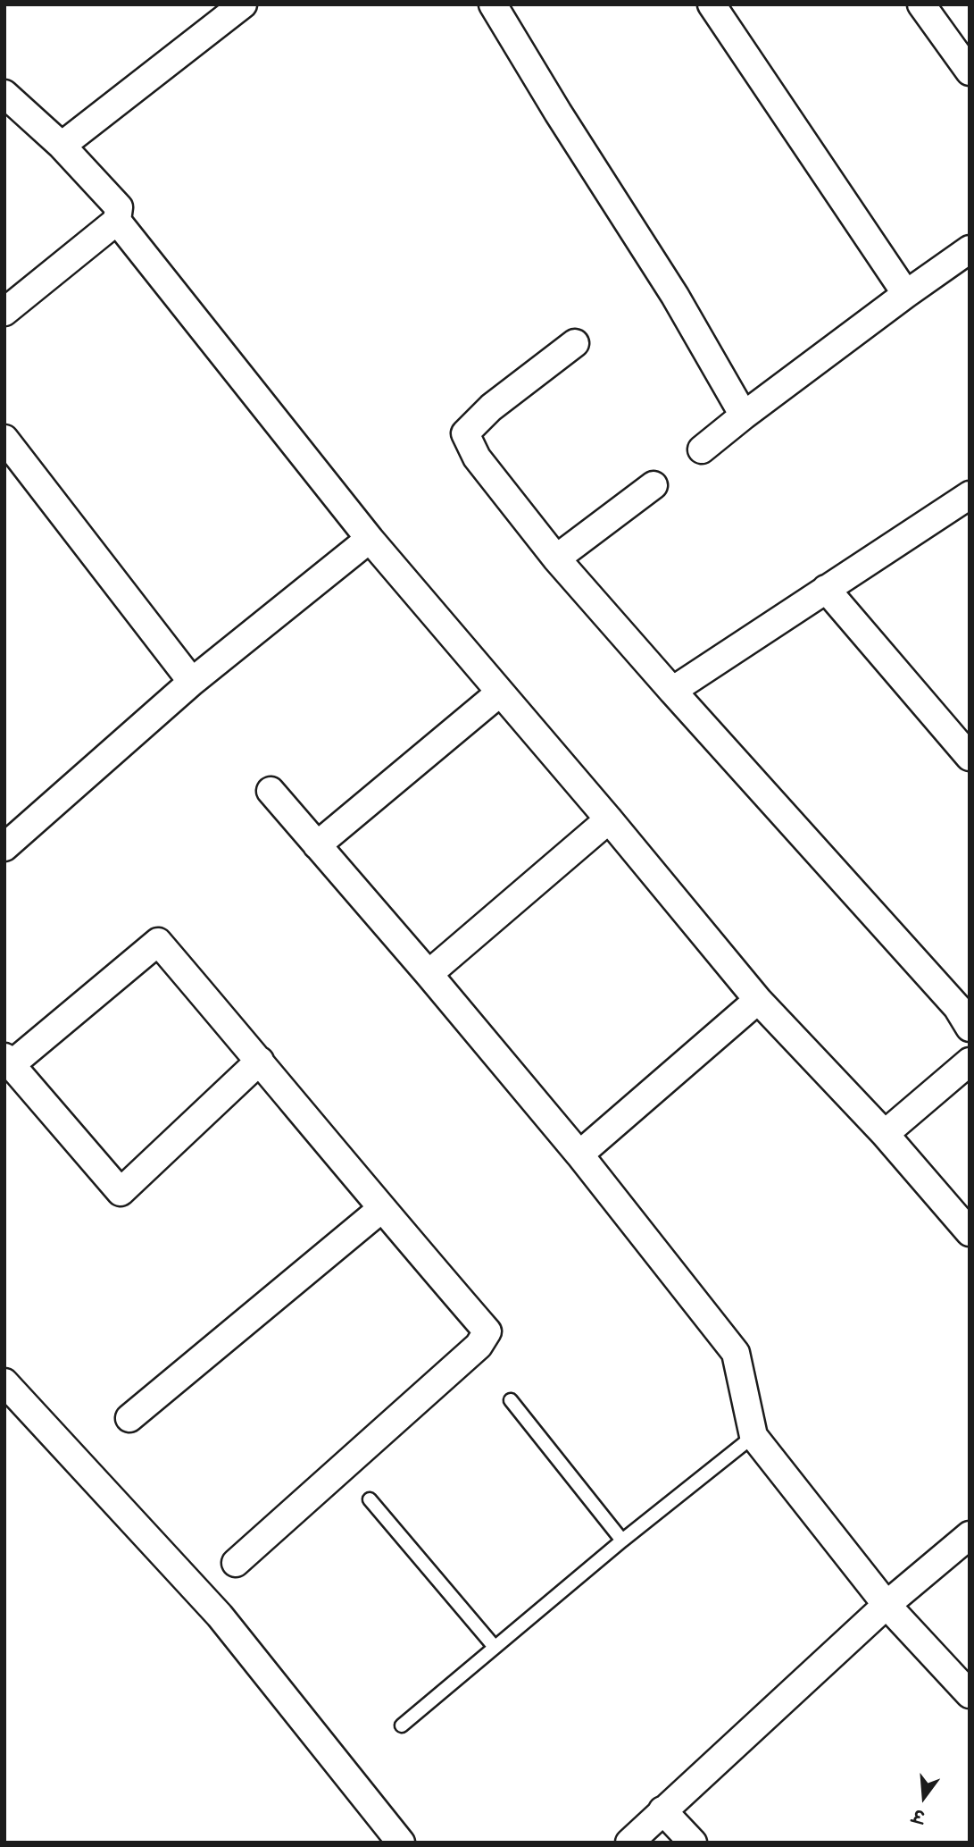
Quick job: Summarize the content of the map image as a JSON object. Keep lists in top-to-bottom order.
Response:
{
  "north": "bottom"
}
